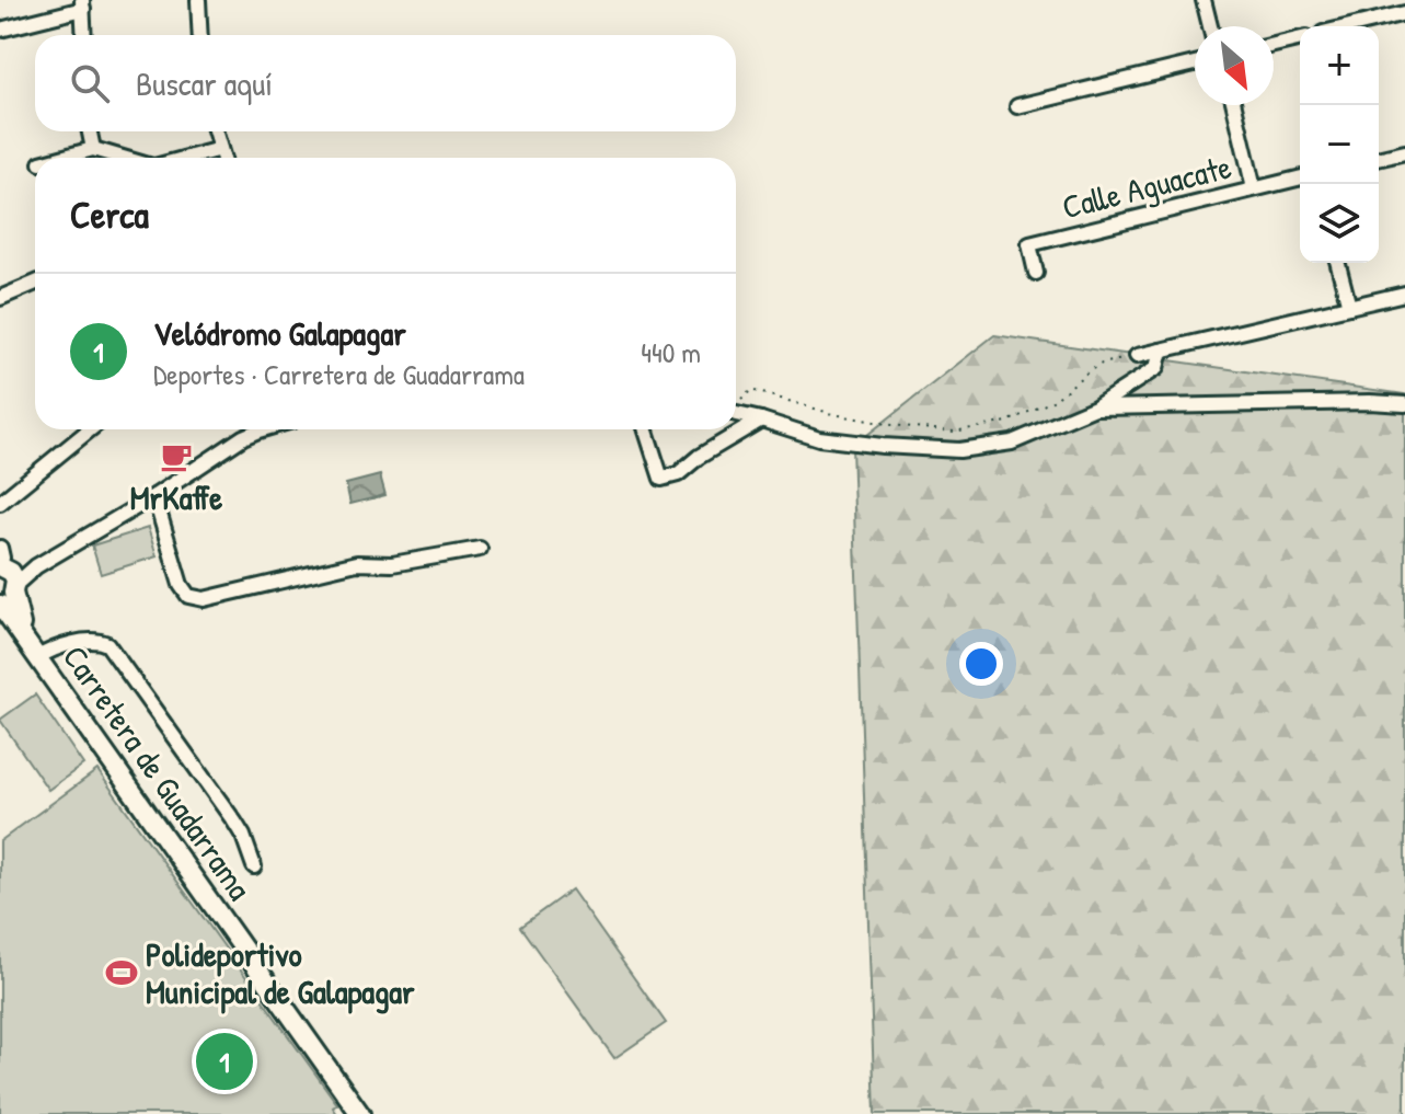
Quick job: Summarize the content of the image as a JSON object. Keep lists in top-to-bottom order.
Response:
{
  "streets": {
    "main road": ["Carretera de Guadarrama"],
    "street": ["Calle Aguacate"]
  },
  "places": {
    "cafe": ["MrKaffe"],
    "sports": ["Polideportivo Municipal de Galapagar"]
  },
  "north": "bottom right",
  "page": {
    "map_buttons": ["+", "−"],
    "search": "Buscar aquí",
    "heading": "Cerca",
    "list": [
      {
        "mark": "1",
        "name": "Velódromo Galapagar",
        "note": "Deportes · Carretera de Guadarrama",
        "value": "440 m"
      }
    ],
    "pins": "1"
  }
}
